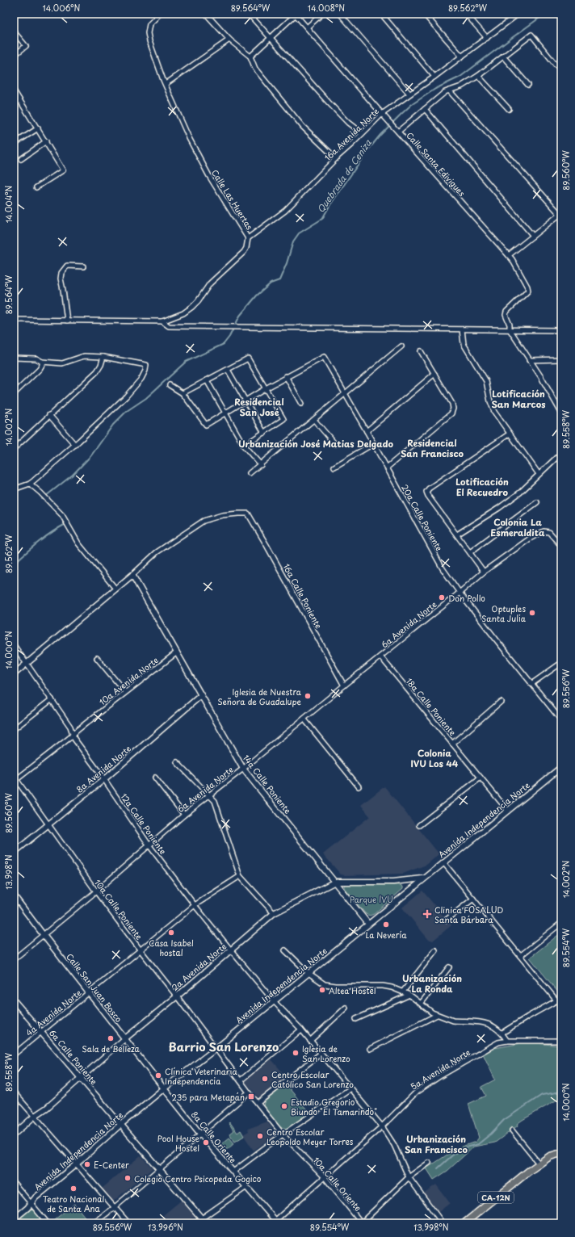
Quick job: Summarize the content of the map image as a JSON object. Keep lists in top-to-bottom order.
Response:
{
  "streets": {
    "main road": ["CA-12N"],
    "street": [
      "16a Avenida Norte",
      "Calle Santa Edivigues",
      "Calle Las Huertas",
      "20a Calle Poniente",
      "16a Calle Poniente",
      "6a Avenida Norte",
      "10a Avenida Norte",
      "18a Calle Poniente",
      "8a Avenida Norte",
      "14a Calle Poniente",
      "Avenida Independencia Norte",
      "12a Calle Poniente",
      "10a Calle Poniente",
      "2a Avenida Norte",
      "Calle San Juan Bosco",
      "4a Avenida Norte",
      "6a Calle Poniente",
      "5a Avenida Norte",
      "8a Calle Oriente",
      "10a Calle Oriente"
    ]
  },
  "crossings": [
    ["16a Avenida Norte", "Calle Santa Edivigues"],
    ["16a Avenida Norte", "Calle Las Huertas"],
    ["20a Calle Poniente", "6a Avenida Norte"],
    ["16a Calle Poniente", "6a Avenida Norte"],
    ["16a Calle Poniente", "14a Calle Poniente"],
    ["6a Avenida Norte", "18a Calle Poniente"],
    ["6a Avenida Norte", "14a Calle Poniente"],
    ["6a Avenida Norte", "12a Calle Poniente"],
    ["6a Avenida Norte", "10a Calle Poniente"],
    ["6a Avenida Norte", "Calle San Juan Bosco"],
    ["10a Avenida Norte", "14a Calle Poniente"],
    ["10a Avenida Norte", "12a Calle Poniente"],
    ["10a Avenida Norte", "10a Calle Poniente"],
    ["18a Calle Poniente", "Avenida Independencia Norte"],
    ["8a Avenida Norte", "14a Calle Poniente"],
    ["8a Avenida Norte", "12a Calle Poniente"],
    ["8a Avenida Norte", "10a Calle Poniente"],
    ["14a Calle Poniente", "Avenida Independencia Norte"],
    ["14a Calle Poniente", "2a Avenida Norte"],
    ["Avenida Independencia Norte", "12a Calle Poniente"],
    ["Avenida Independencia Norte", "10a Calle Poniente"],
    ["Avenida Independencia Norte", "2a Avenida Norte"],
    ["Avenida Independencia Norte", "Calle San Juan Bosco"],
    ["Avenida Independencia Norte", "6a Calle Poniente"],
    ["Avenida Independencia Norte", "8a Calle Oriente"],
    ["Avenida Independencia Norte", "10a Calle Oriente"],
    ["12a Calle Poniente", "2a Avenida Norte"],
    ["12a Calle Poniente", "4a Avenida Norte"],
    ["12a Calle Poniente", "5a Avenida Norte"],
    ["10a Calle Poniente", "2a Avenida Norte"],
    ["10a Calle Poniente", "4a Avenida Norte"],
    ["10a Calle Poniente", "10a Calle Oriente"],
    ["2a Avenida Norte", "Calle San Juan Bosco"],
    ["2a Avenida Norte", "6a Calle Poniente"],
    ["Calle San Juan Bosco", "4a Avenida Norte"],
    ["Calle San Juan Bosco", "8a Calle Oriente"],
    ["4a Avenida Norte", "6a Calle Poniente"],
    ["5a Avenida Norte", "8a Calle Oriente"],
    ["5a Avenida Norte", "10a Calle Oriente"]
  ],
  "districts": [
    "Lotificación San Marcos",
    "Residencial San José",
    "Residencial San Francisco",
    "Urbanización José Matias Delgado",
    "Lotificación El Recuedro",
    "Colonia La Esmeraldita",
    "Colonia IVU Los 44",
    "Urbanización La Ronda",
    "Barrio San Lorenzo",
    "Urbanización San Francisco"
  ],
  "water": ["Quebrada de Ceniza"],
  "parks": ["Parque IVU"],
  "places": {
    "other": [
      "Don Pollo",
      "Optuples Santa Julia",
      "Iglesia de Nuestra Señora de Guadalupe",
      "La Nevería",
      "Casa Isabel hostal",
      "Altea Hostel",
      "Sala de Belleza",
      "Iglesia de San Lorenzo",
      "Clínica Veterinaria Independencia",
      "Centro Escolar Católico San Lorenzo",
      "Estadio Gregorio Biundo \"El Tamarindo\"",
      "Centro Escolar Leopoldo Meyer Torres",
      "Pool House Hostel",
      "E-Center",
      "Colegio Centro Psicopeda Gogico",
      "Teatro Nacional de Santa Ana"
    ],
    "health": ["Clinica FOSALUD Santa Bárbara"],
    "transit": ["235 para Metapán"]
  },
  "coordinates": [
    "14.006°N",
    "89.564°W",
    "14.008°N",
    "89.562°W",
    "89.560°W",
    "14.004°N",
    "14.002°N",
    "89.558°W",
    "14.000°N",
    "89.556°W",
    "13.998°N",
    "89.554°W",
    "13.996°N"
  ]
}
